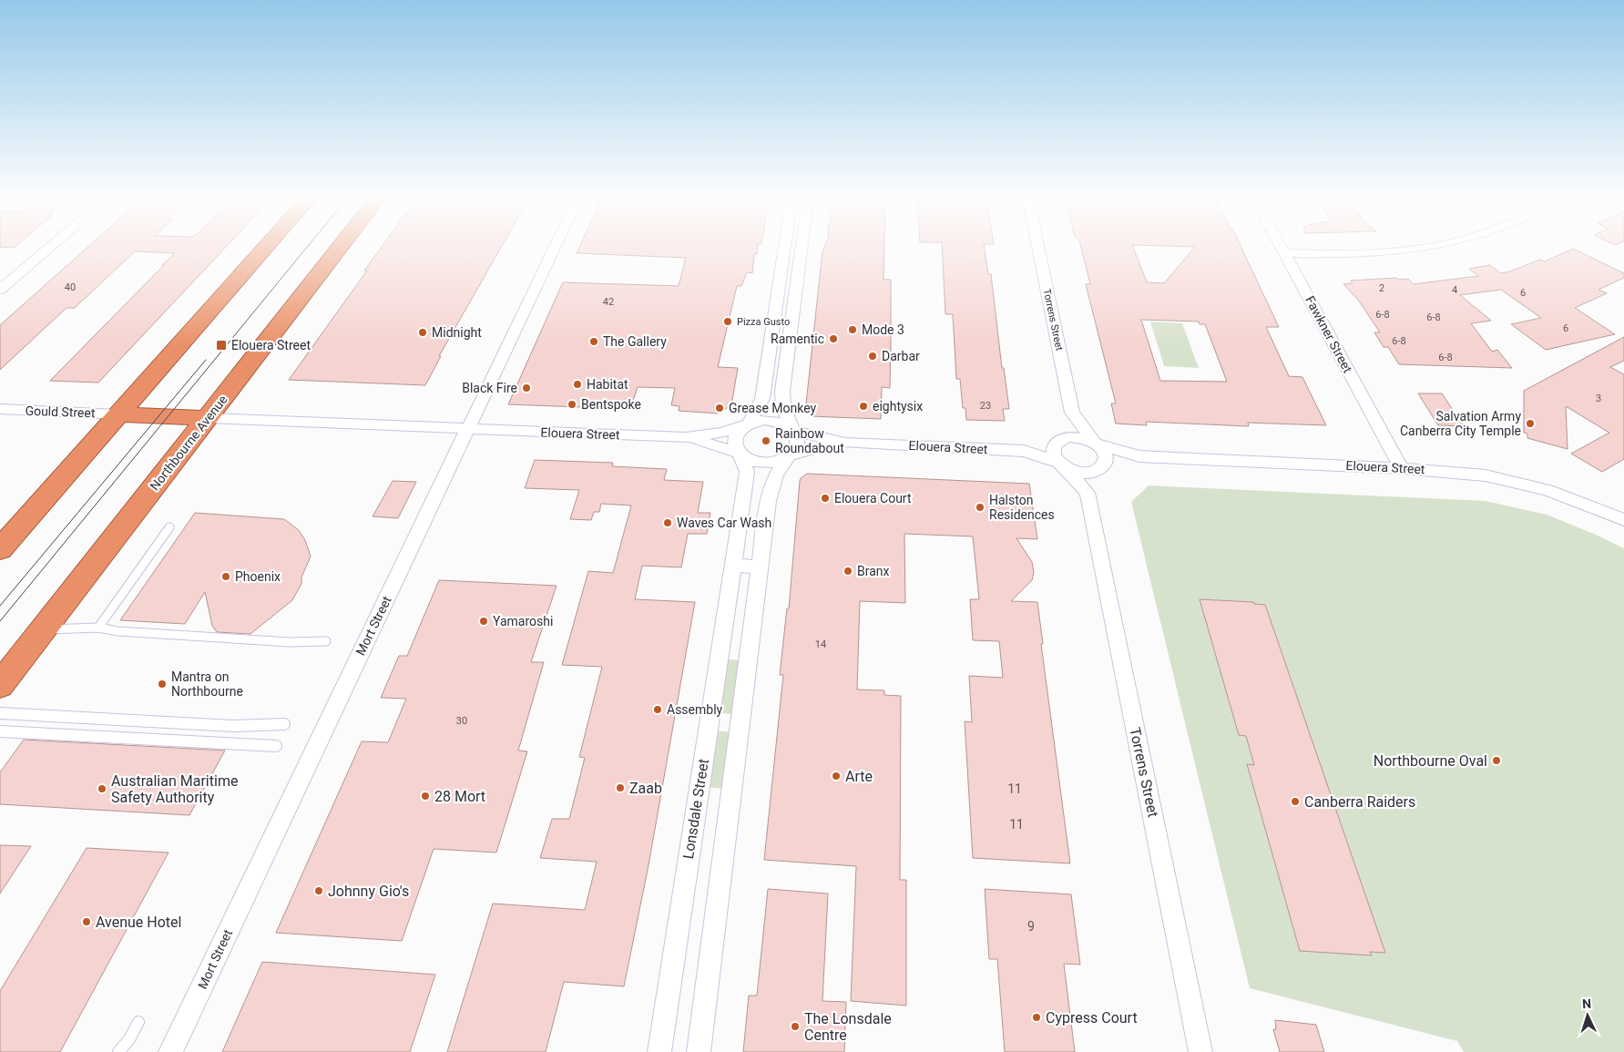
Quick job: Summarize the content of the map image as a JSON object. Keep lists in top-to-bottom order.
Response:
{
  "streets": {
    "highway": ["Elouera Street", "Northbourne Avenue"],
    "street": [
      "Torrens Street",
      "Fawkner Street",
      "Gould Street",
      "Mort Street",
      "Lonsdale Street"
    ]
  },
  "crossings": [
    ["Torrens Street", "Elouera Street"],
    ["Fawkner Street", "Elouera Street"],
    ["Gould Street", "Elouera Street"],
    ["Elouera Street", "Northbourne Avenue"],
    ["Elouera Street", "Mort Street"],
    ["Elouera Street", "Lonsdale Street"]
  ],
  "places": {
    "other": [
      "Pizza Gusto",
      "Mode 3",
      "Midnight",
      "Ramentic",
      "The Gallery",
      "Darbar",
      "Habitat",
      "Black Fire",
      "Bentspoke",
      "eightysix",
      "Grease Monkey",
      "Salvation Army Canberra City Temple",
      "Rainbow Roundabout",
      "Elouera Court",
      "Halston Residences",
      "Waves Car Wash",
      "Branx",
      "Phoenix",
      "Yamaroshi",
      "Mantra on Northbourne",
      "Assembly",
      "Northbourne Oval",
      "Arte",
      "Zaab",
      "Australian Maritime Safety Authority",
      "28 Mort",
      "Canberra Raiders",
      "Johnny Gio's",
      "Avenue Hotel",
      "Cypress Court",
      "The Lonsdale Centre"
    ],
    "transit": ["Elouera Street"]
  },
  "house_numbers": [
    "40",
    "2",
    "4",
    "6",
    "42",
    "6-8",
    "6-8",
    "6",
    "6-8",
    "6-8",
    "3",
    "23",
    "14",
    "30",
    "11",
    "11",
    "9"
  ],
  "north": "top"
}
